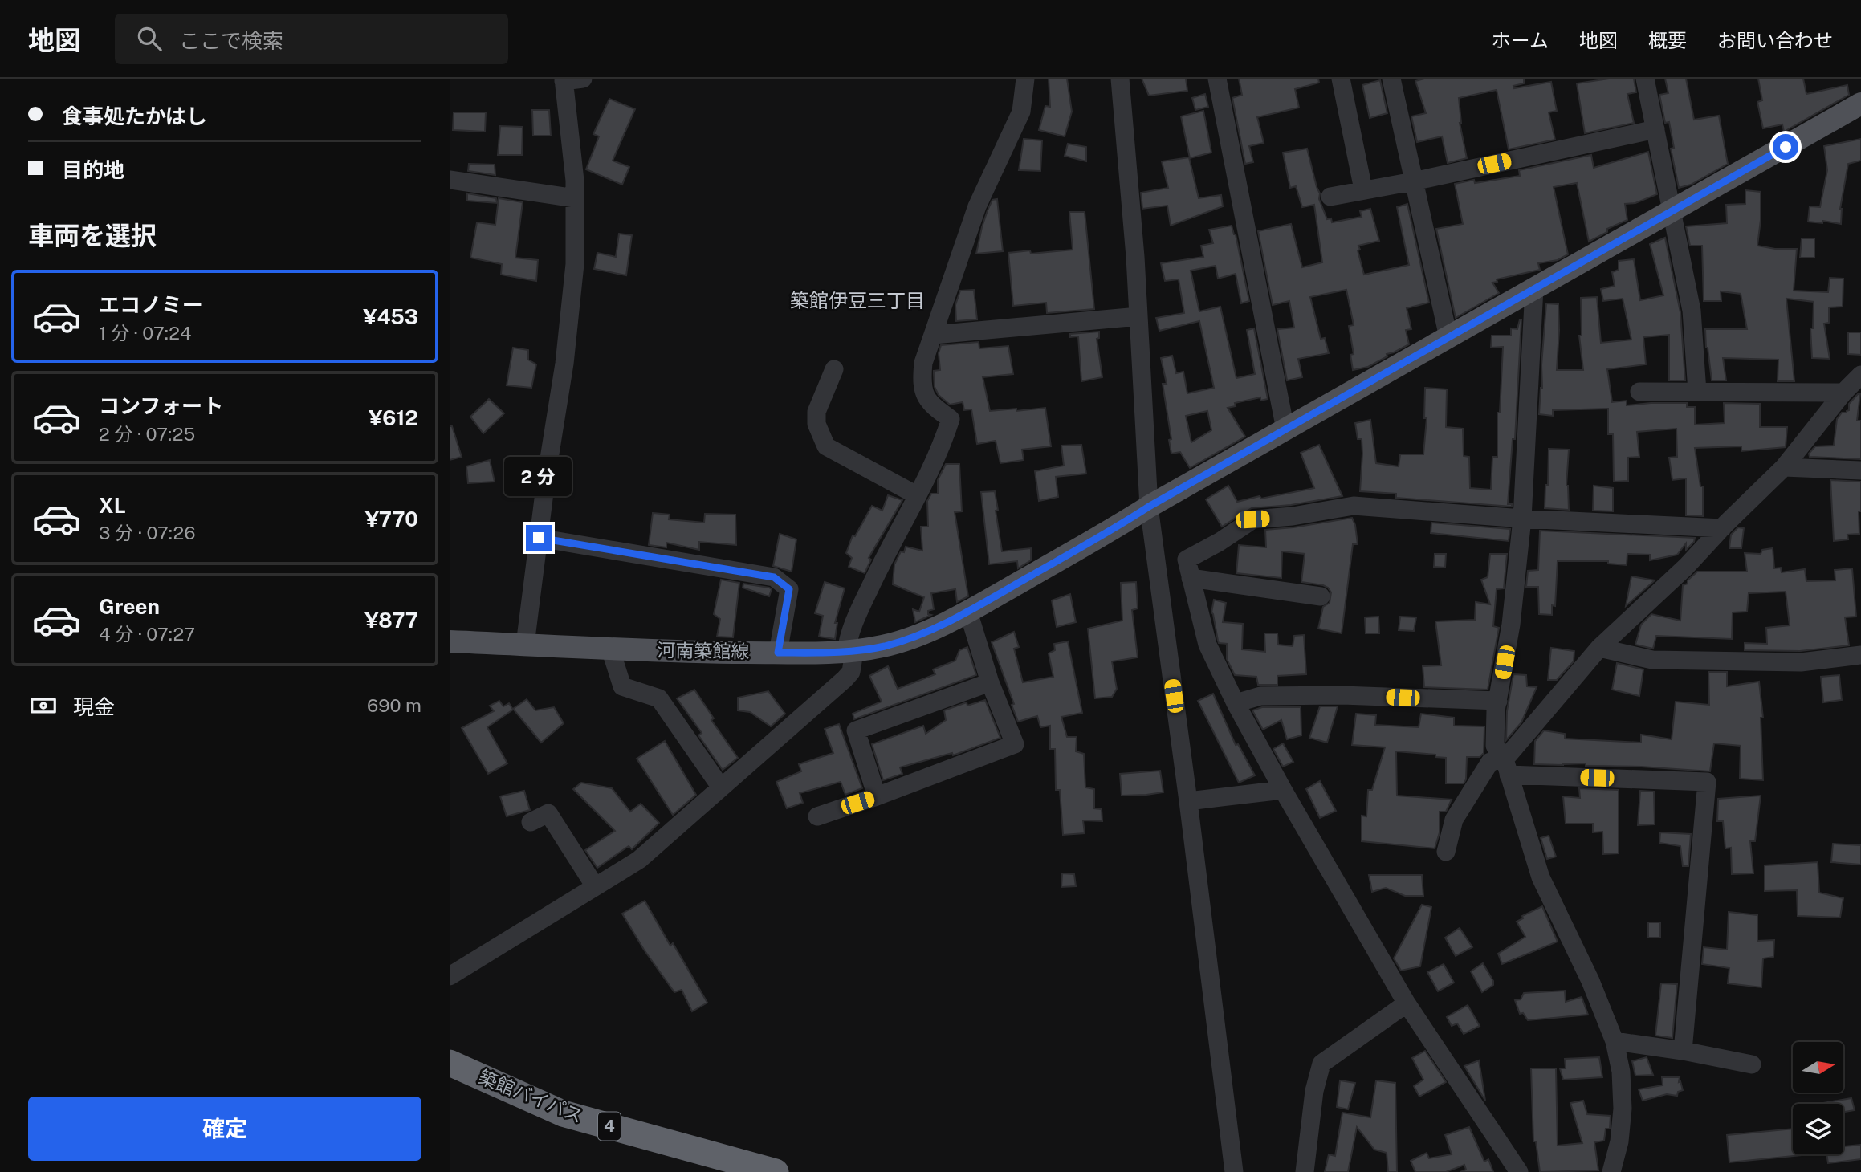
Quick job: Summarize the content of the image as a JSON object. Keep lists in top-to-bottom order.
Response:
{
  "streets": {
    "highway": ["築館バイパス", "4"],
    "main road": ["河南築館線"]
  },
  "districts": ["築館伊豆三丁目"],
  "north": "right",
  "page": {
    "header": "地図",
    "search": "ここで検索",
    "nav": [
      "ホーム",
      "地図",
      "概要",
      "お問い合わせ"
    ],
    "banner": ["食事処たかはし", "目的地"],
    "heading": "車両を選択",
    "list": [
      {
        "name": "エコノミー",
        "note": "1 分 · 07:24",
        "value": "¥453"
      },
      {
        "name": "コンフォート",
        "note": "2 分 · 07:25",
        "value": "¥612"
      },
      {
        "name": "XL",
        "note": "3 分 · 07:26",
        "value": "¥770"
      },
      {
        "name": "Green",
        "note": "4 分 · 07:27",
        "value": "¥877"
      }
    ],
    "bubble": "2 分",
    "pay": ["現金", "690 m"],
    "buttons": "確定"
  }
}
